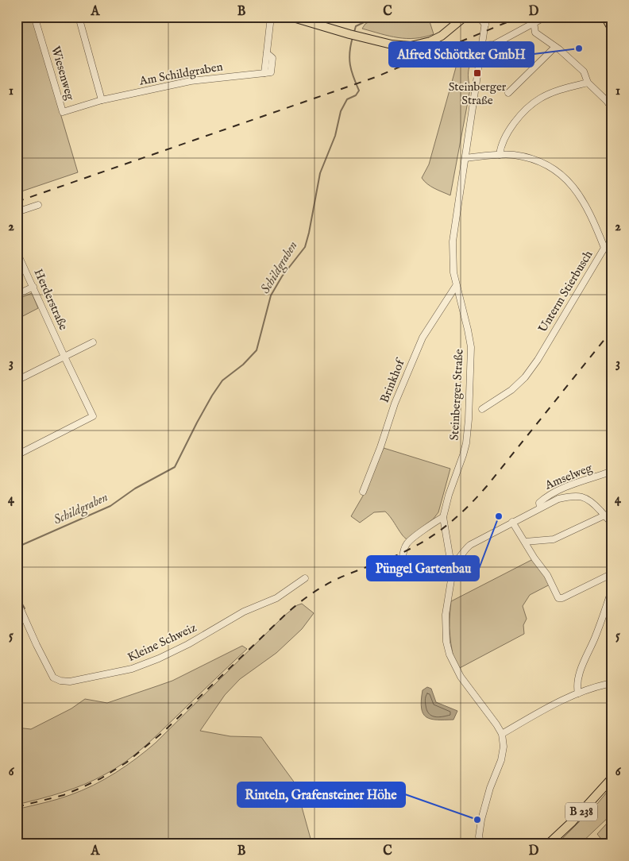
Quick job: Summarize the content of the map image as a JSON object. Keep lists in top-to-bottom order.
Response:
{
  "streets": {
    "main road": ["B 238"],
    "street": [
      "Wiesenweg",
      "Am Schildgraben",
      "Unterm Stierbusch",
      "Herderstraße",
      "Brinkhof",
      "Steinberger Straße",
      "Amselweg",
      "Kleine Schweiz"
    ]
  },
  "crossings": [
    ["Wiesenweg", "Am Schildgraben"],
    ["Unterm Stierbusch", "Steinberger Straße"],
    ["Brinkhof", "Steinberger Straße"]
  ],
  "water": ["Schildgraben"],
  "places": {
    "other": ["Alfred Schöttker GmbH", "Püngel Gartenbau", "Rinteln, Grafensteiner Höhe"],
    "transit": ["Steinberger Straße"]
  },
  "grid": {
    "columns": [
      "A",
      "B",
      "C",
      "D"
    ],
    "rows": [
      "1",
      "2",
      "3",
      "4",
      "5",
      "6"
    ]
  }
}
